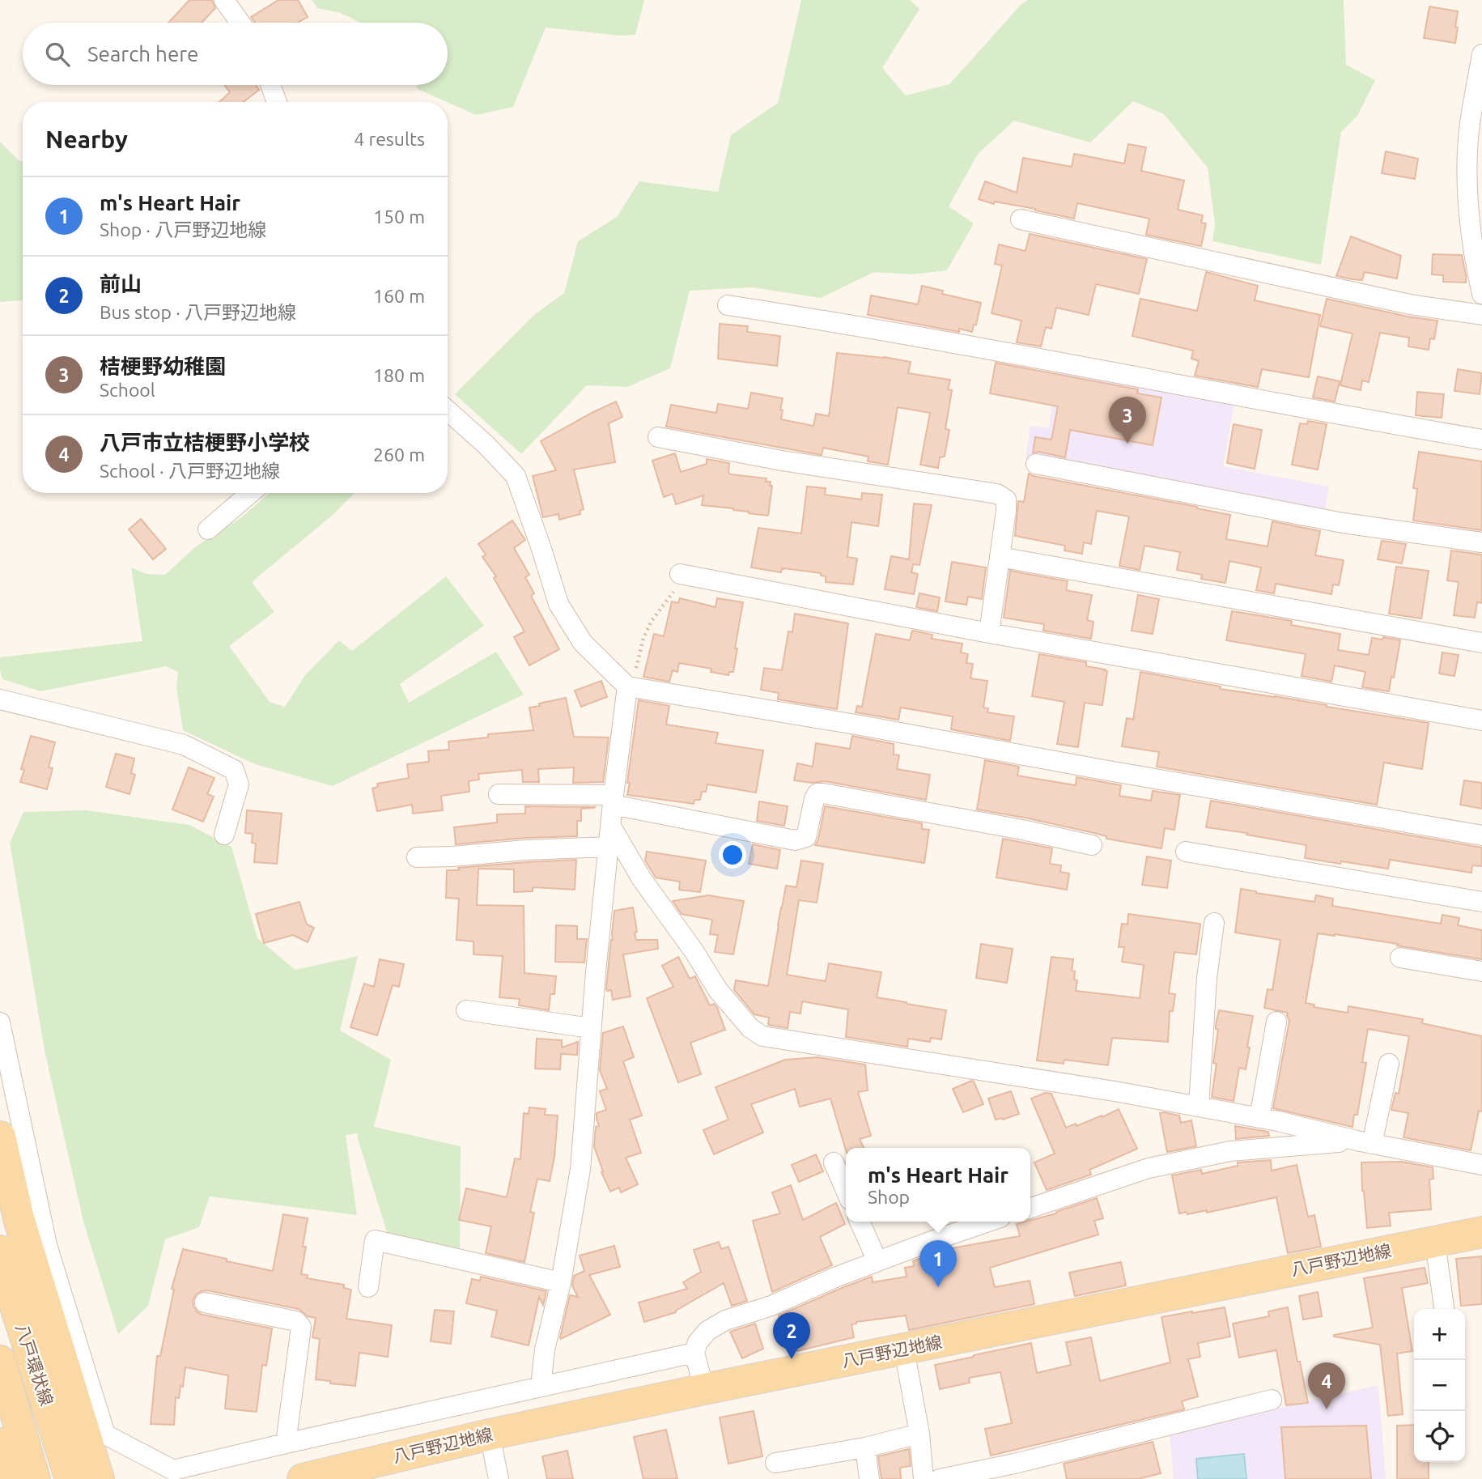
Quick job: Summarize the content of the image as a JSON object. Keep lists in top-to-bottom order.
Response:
{
  "streets": {
    "main road": ["八戸野辺地線", "八戸環状線"]
  },
  "page": {
    "search": "Search here",
    "heading": ["Nearby", "4 results"],
    "list": [
      {
        "mark": "1",
        "name": "m's Heart Hair",
        "note": "Shop · 八戸野辺地線",
        "value": "150 m"
      },
      {
        "mark": "2",
        "name": "前山",
        "note": "Bus stop · 八戸野辺地線",
        "value": "160 m"
      },
      {
        "mark": "3",
        "name": "桔梗野幼稚園",
        "note": "School",
        "value": "180 m"
      },
      {
        "mark": "4",
        "name": "八戸市立桔梗野小学校",
        "note": "School · 八戸野辺地線",
        "value": "260 m"
      }
    ],
    "pins": [
      "3",
      "1",
      "2",
      "4"
    ],
    "popup": ["m's Heart Hair", "Shop"],
    "map_buttons": ["+", "−"]
  }
}
